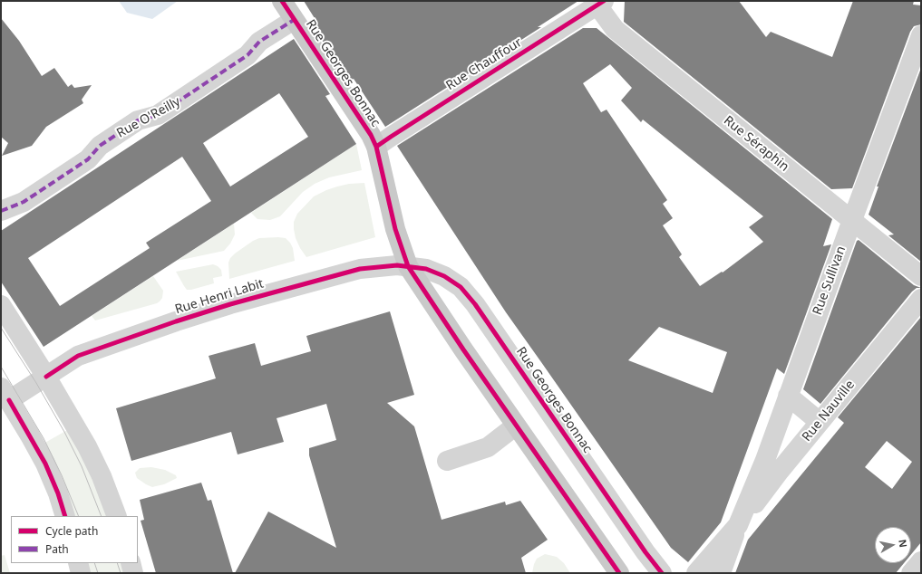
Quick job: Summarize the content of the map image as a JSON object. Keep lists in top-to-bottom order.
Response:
{
  "streets": {
    "main road": ["Rue Georges Bonnac"],
    "street": [
      "Rue Chauffour",
      "Rue O'Reilly",
      "Rue Séraphin",
      "Rue Sullivan",
      "Rue Henri Labit",
      "Rue Nauville"
    ]
  },
  "crossings": [
    ["Rue Chauffour", "Rue Georges Bonnac"],
    ["Rue Chauffour", "Rue Séraphin"],
    ["Rue Georges Bonnac", "Rue O'Reilly"],
    ["Rue Georges Bonnac", "Rue Henri Labit"],
    ["Rue Séraphin", "Rue Sullivan"],
    ["Rue Sullivan", "Rue Nauville"]
  ],
  "legend": ["Cycle path", "Path"],
  "north": "right"
}
